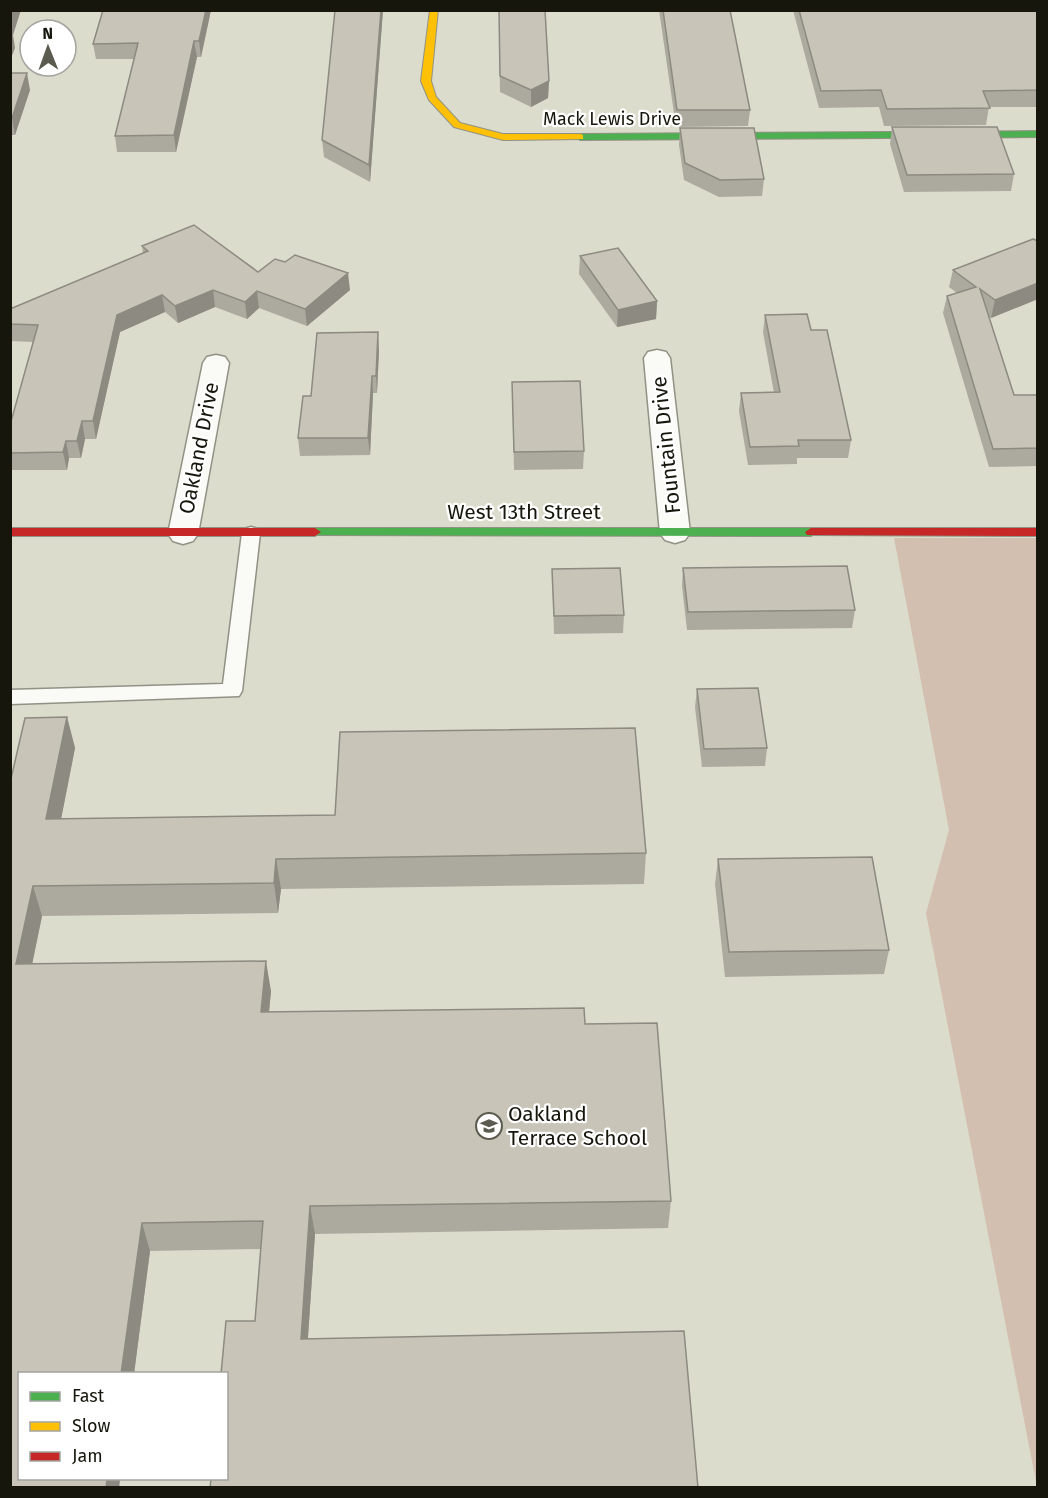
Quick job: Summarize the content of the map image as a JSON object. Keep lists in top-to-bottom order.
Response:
{
  "streets": {
    "street": [
      "Mack Lewis Drive",
      "Fountain Drive",
      "Oakland Drive",
      "West 13th Street"
    ]
  },
  "crossings": [
    ["Fountain Drive", "West 13th Street"],
    ["Oakland Drive", "West 13th Street"]
  ],
  "places": {
    "school or university": ["Oakland Terrace School"]
  },
  "legend": ["Fast", "Slow", "Jam"],
  "north": "top"
}
